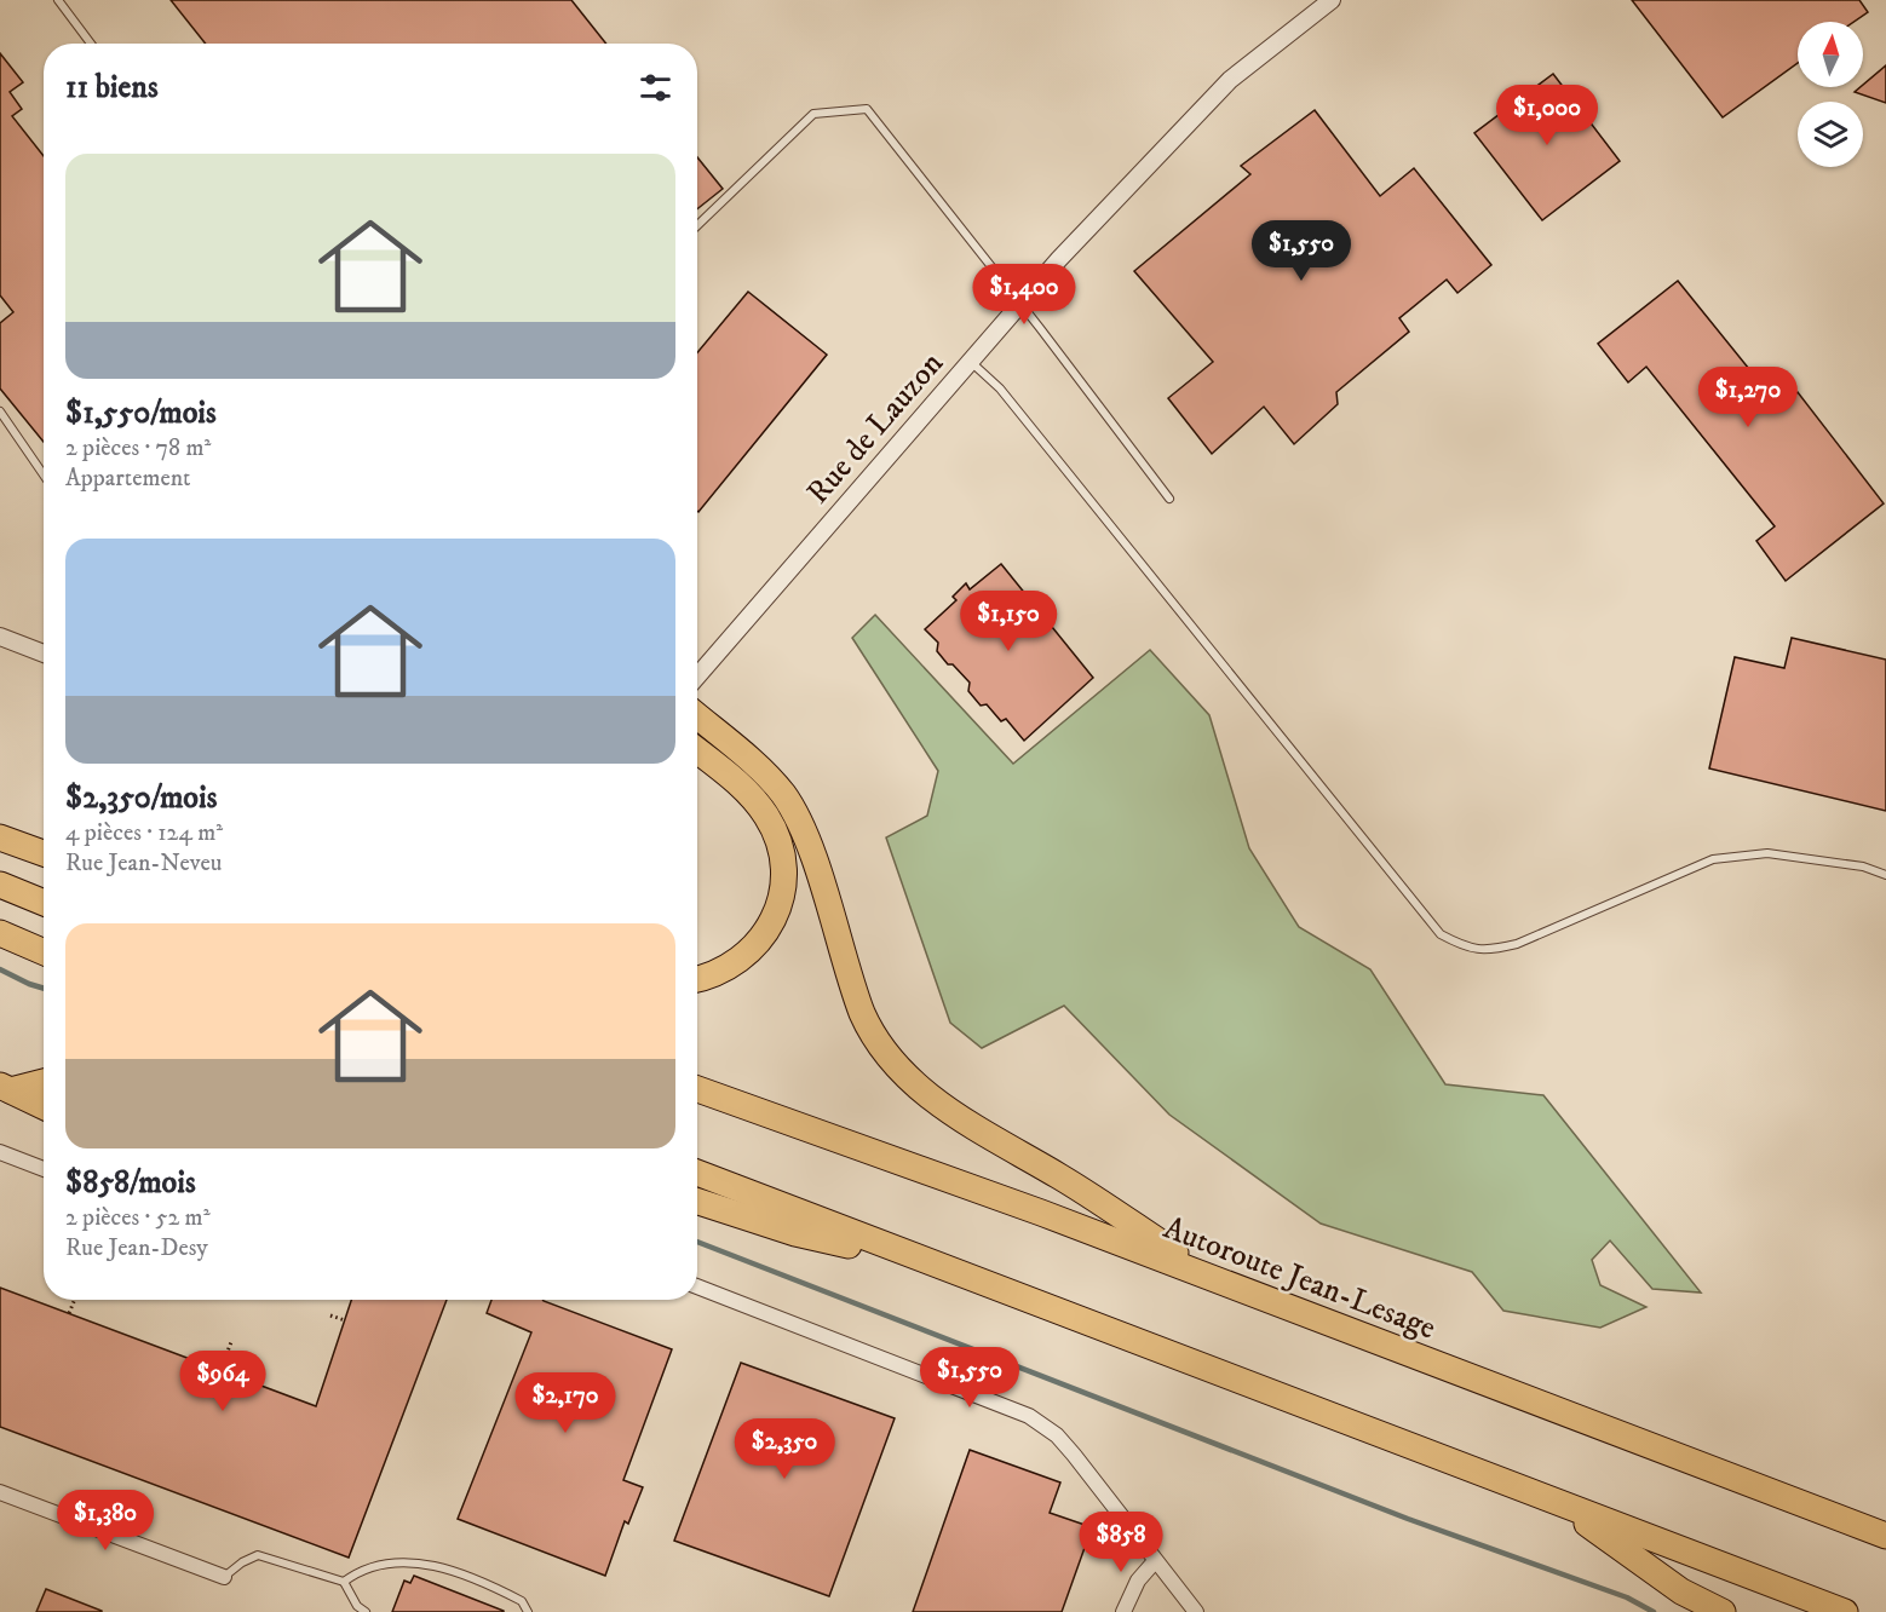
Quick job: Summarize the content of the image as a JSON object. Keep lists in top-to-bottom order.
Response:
{
  "streets": {
    "highway": ["Autoroute Jean-Lesage"],
    "street": ["Rue de Lauzon"]
  },
  "north": "top",
  "page": {
    "heading": "11 biens",
    "price": [
      "$1,000",
      "$1,550",
      "$1,400",
      "$1,270",
      "$1,150",
      "$1,550",
      "$964",
      "$2,170",
      "$2,350",
      "$1,380",
      "$858"
    ],
    "list": [
      {
        "name": "$1,550/mois",
        "note": "2 pièces · 78 m² · Appartement"
      },
      {
        "name": "$2,350/mois",
        "note": "4 pièces · 124 m² · Rue Jean-Neveu"
      },
      {
        "name": "$858/mois",
        "note": "2 pièces · 52 m² · Rue Jean-Desy"
      }
    ]
  }
}
